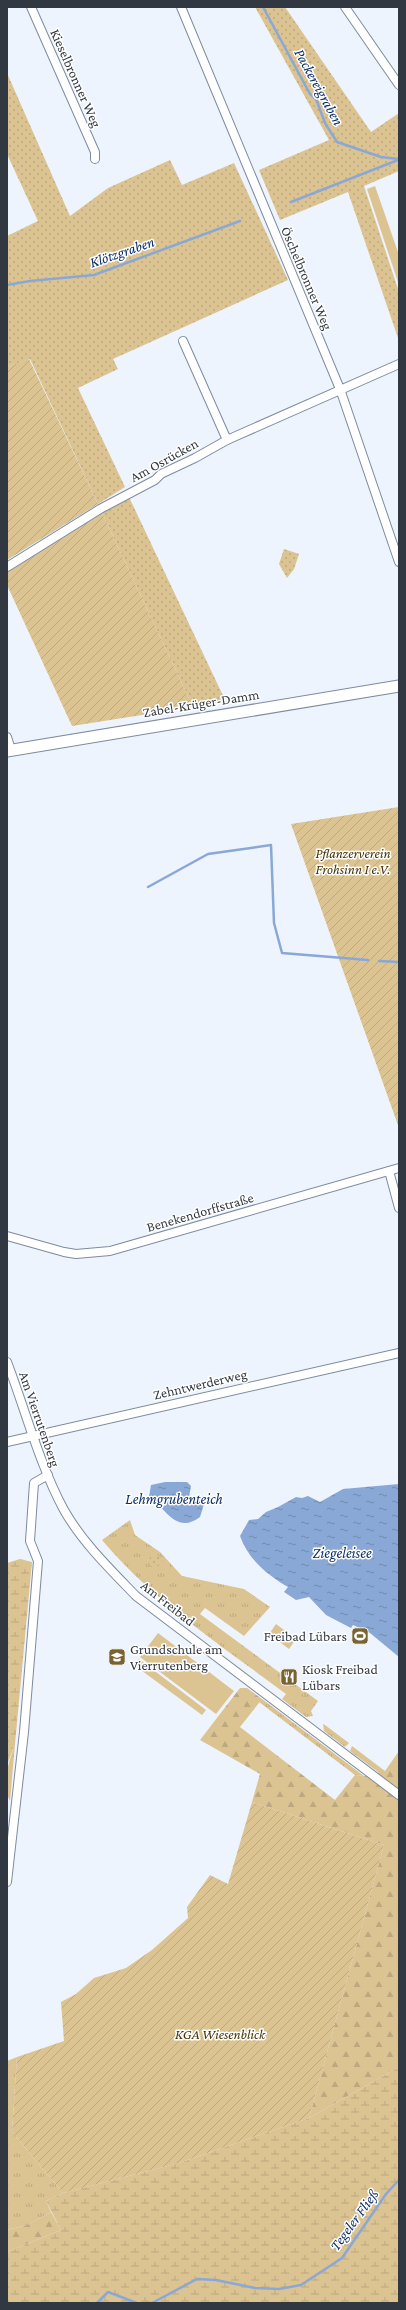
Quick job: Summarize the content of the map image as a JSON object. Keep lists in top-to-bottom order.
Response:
{
  "streets": {
    "street": [
      "Kieselbronner Weg",
      "Öschelbronner Weg",
      "Am Osrücken",
      "Zabel-Krüger-Damm",
      "Benekendorffstraße",
      "Zehntwerderweg",
      "Am Vierrutenberg",
      "Am Freibad"
    ]
  },
  "crossings": [
    ["Öschelbronner Weg", "Am Osrücken"],
    ["Zehntwerderweg", "Am Vierrutenberg"],
    ["Am Vierrutenberg", "Am Freibad"]
  ],
  "water": [
    "Packereigraben",
    "Klötzgraben",
    "Lehmgrubenteich",
    "Ziegeleisee",
    "Tegeler Fließ"
  ],
  "parks": ["Pflanzerverein Frohsinn I e.V.", "KGA Wiesenblick"],
  "places": {
    "sports": ["Freibad Lübars"],
    "school or university": ["Grundschule am Vierrutenberg"],
    "restaurant": ["Kiosk Freibad Lübars"]
  }
}
